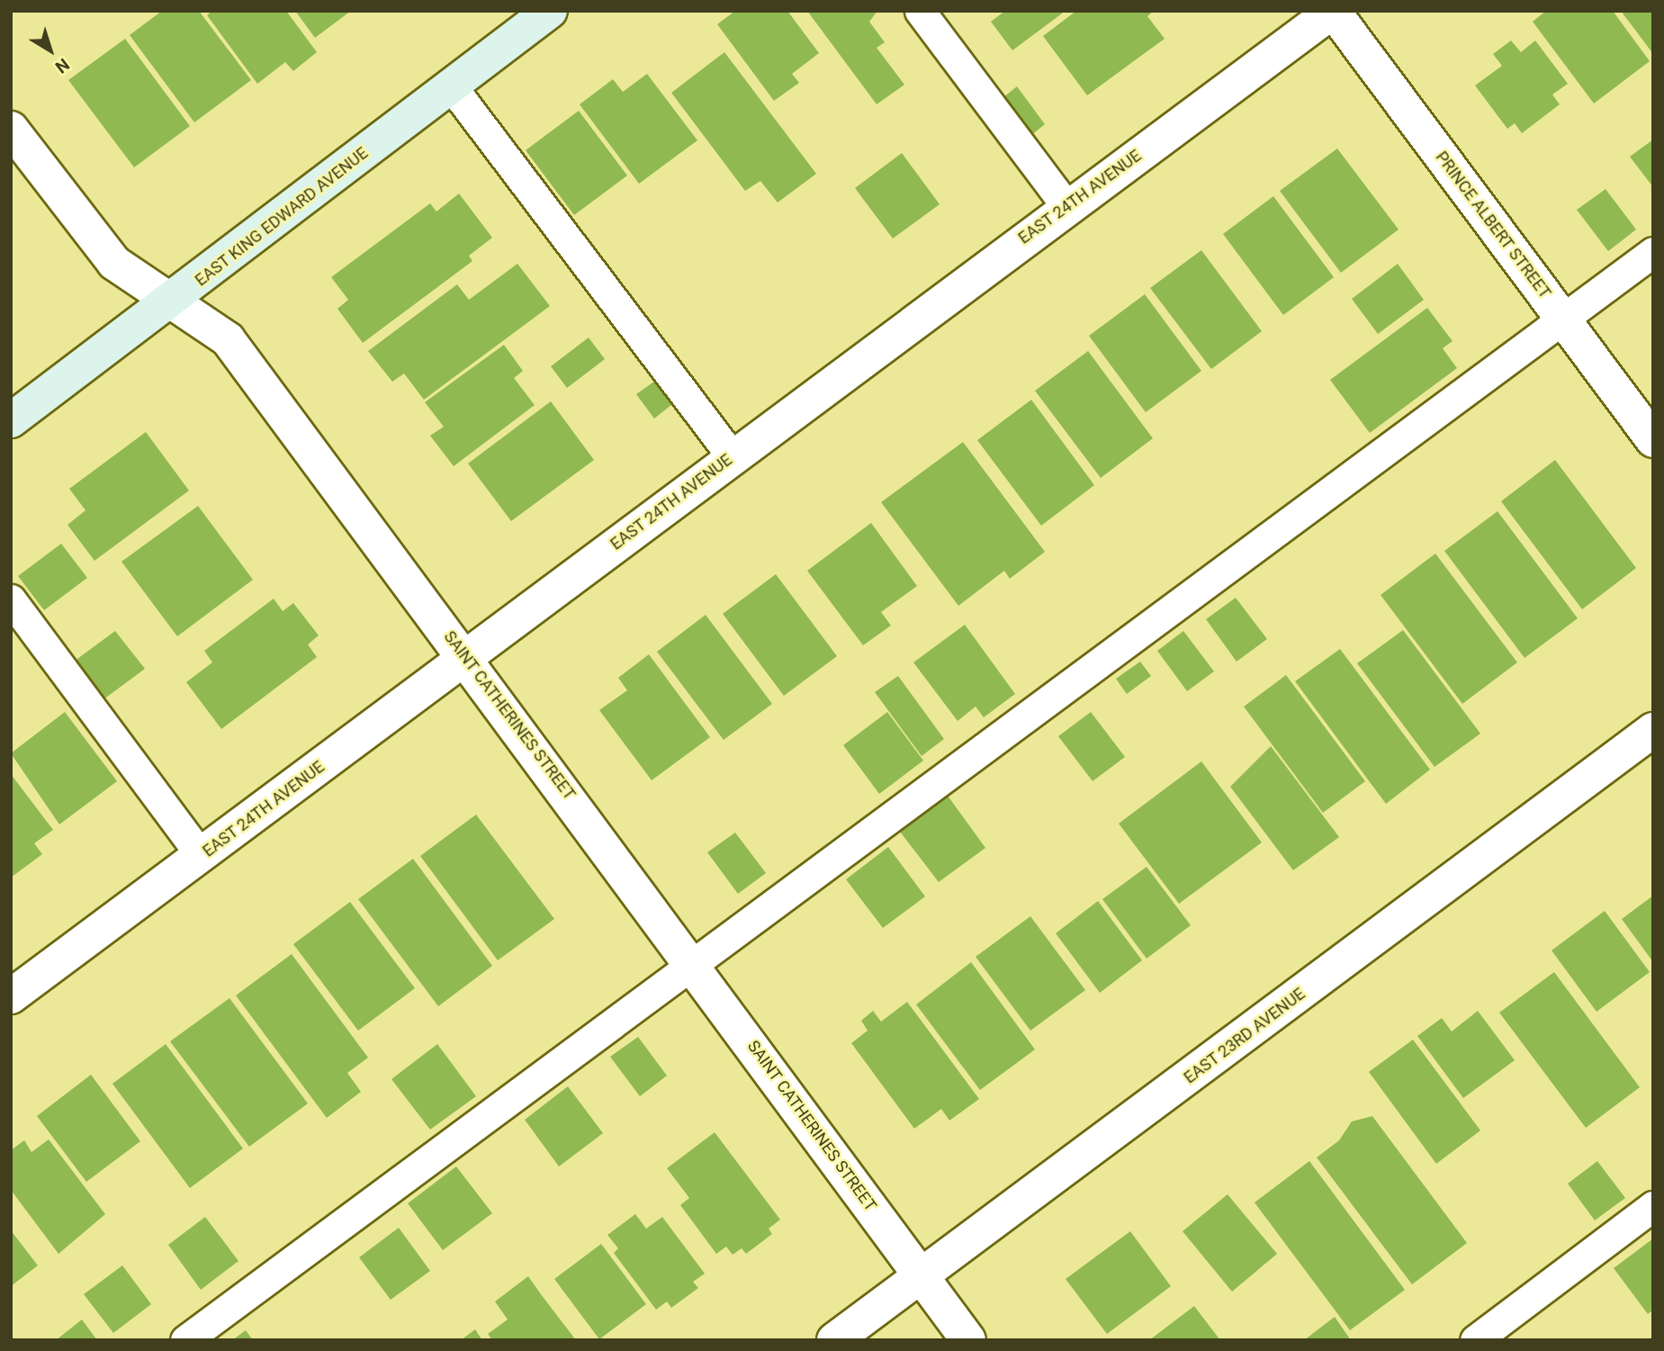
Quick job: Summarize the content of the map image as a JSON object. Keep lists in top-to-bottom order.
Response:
{
  "streets": {
    "main road": ["EAST KING EDWARD AVENUE"],
    "street": [
      "EAST 24TH AVENUE",
      "PRINCE ALBERT STREET",
      "SAINT CATHERINES STREET",
      "EAST 23RD AVENUE"
    ]
  },
  "crossings": [
    ["EAST 24TH AVENUE", "PRINCE ALBERT STREET"],
    ["EAST 24TH AVENUE", "SAINT CATHERINES STREET"],
    ["EAST KING EDWARD AVENUE", "SAINT CATHERINES STREET"],
    ["SAINT CATHERINES STREET", "EAST 23RD AVENUE"]
  ],
  "north": "bottom right"
}
